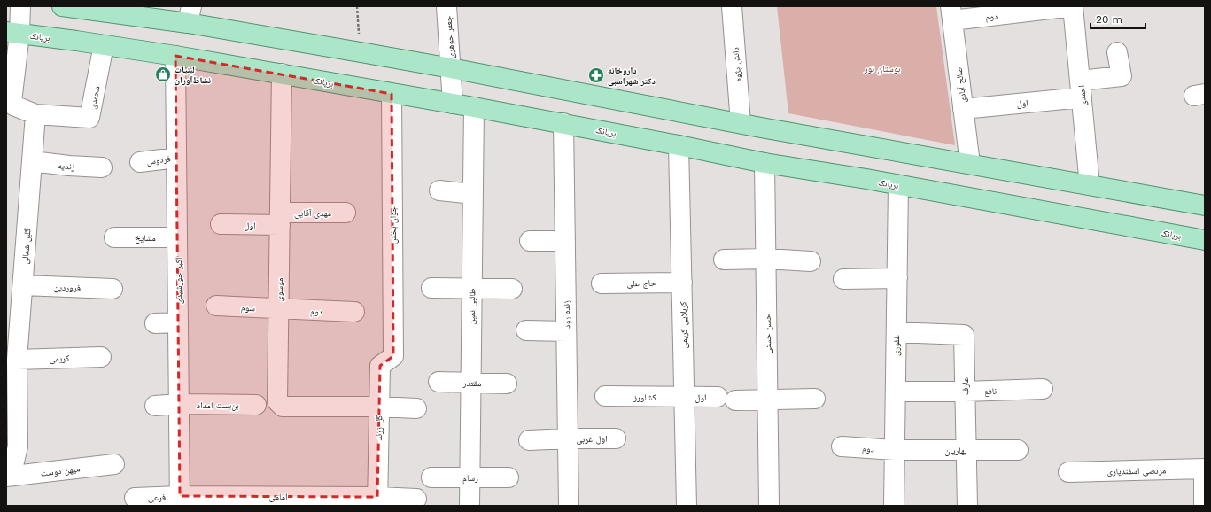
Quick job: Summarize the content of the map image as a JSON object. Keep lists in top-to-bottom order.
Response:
{
  "streets": {
    "main road": ["بریانک"],
    "street": [
      "دوم",
      "جعفر جوهری",
      "دانش پژوه",
      "صالح آبادی",
      "احمدی",
      "محمدی",
      "اول",
      "فردوس",
      "زندیه",
      "مهدی آقایی",
      "جوان بخش",
      "مشایخ",
      "گلبن شمالی",
      "اکبر خورشیدی",
      "حاج علی",
      "فروردین",
      "موسوی",
      "طالبی نمین",
      "سوم",
      "زنده رود",
      "کربلایی کریمی",
      "حسن حسنی",
      "غفوری",
      "کریمی",
      "مقتدر",
      "عارف",
      "نافع",
      "کشاورز",
      "بن‌بست امداد",
      "گل زرند",
      "اول غربی",
      "بهاریان",
      "میهن دوست",
      "مرتضی اسفندیاری",
      "رسام",
      "امامی",
      "فرعی"
    ]
  },
  "crossings": [
    ["دوم", "صالح آبادی"],
    ["دوم", "احمدی"],
    ["دوم", "موسوی"],
    ["دوم", "سوم"],
    ["دوم", "غفوری"],
    ["دوم", "بهاریان"],
    ["بریانک", "جعفر جوهری"],
    ["بریانک", "محمدی"],
    ["بریانک", "جوان بخش"],
    ["بریانک", "اکبر خورشیدی"],
    ["بریانک", "موسوی"],
    ["بریانک", "طالبی نمین"],
    ["بریانک", "زنده رود"],
    ["بریانک", "کربلایی کریمی"],
    ["بریانک", "حسن حسنی"],
    ["بریانک", "غفوری"],
    ["صالح آبادی", "اول"],
    ["احمدی", "اول"],
    ["محمدی", "گلبن شمالی"],
    ["اول", "مهدی آقایی"],
    ["اول", "موسوی"],
    ["اول", "کربلایی کریمی"],
    ["اول", "حسن حسنی"],
    ["اول", "کشاورز"],
    ["فردوس", "اکبر خورشیدی"],
    ["زندیه", "گلبن شمالی"],
    ["مهدی آقایی", "موسوی"],
    ["جوان بخش", "گل زرند"],
    ["مشایخ", "اکبر خورشیدی"],
    ["گلبن شمالی", "فروردین"],
    ["گلبن شمالی", "کریمی"],
    ["اکبر خورشیدی", "بن‌بست امداد"],
    ["اکبر خورشیدی", "امامی"],
    ["اکبر خورشیدی", "فرعی"],
    ["حاج علی", "کربلایی کریمی"],
    ["موسوی", "سوم"],
    ["موسوی", "گل زرند"],
    ["طالبی نمین", "مقتدر"],
    ["طالبی نمین", "رسام"],
    ["زنده رود", "اول غربی"],
    ["کربلایی کریمی", "کشاورز"],
    ["غفوری", "عارف"],
    ["غفوری", "نافع"],
    ["غفوری", "بهاریان"],
    ["عارف", "نافع"],
    ["عارف", "بهاریان"],
    ["گل زرند", "امامی"],
    ["امامی", "فرعی"]
  ],
  "parks": ["بوستان نور"],
  "places": {
    "shop": ["لبنیات نشاط‌آوران"],
    "pharmacy": ["داروخانه دکتر شهراسبی"]
  },
  "scale_bar": "20 m"
}
